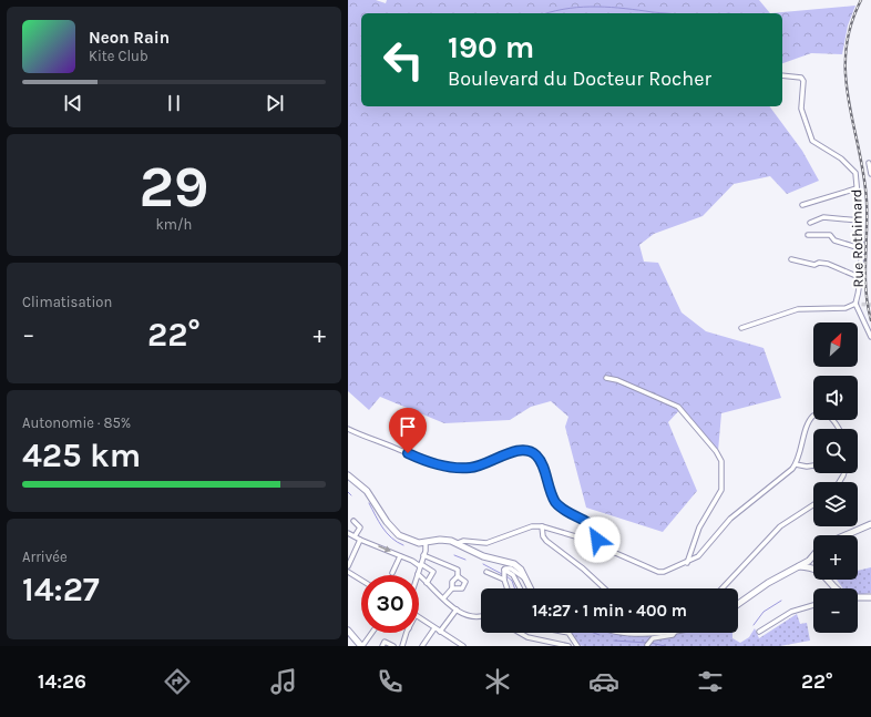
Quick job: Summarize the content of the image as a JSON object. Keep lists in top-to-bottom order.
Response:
{
  "streets": {
    "street": ["Rue Rothimard"]
  },
  "north": "top right",
  "page": {
    "turn": ["190 m", "Boulevard du Docteur Rocher"],
    "song": ["Neon Rain", "Kite Club"],
    "tile": [
      ["29", "km/h"],
      "Climatisation",
      ["Autonomie · 85%", "425 km"],
      ["Arrivée", "14:27"]
    ],
    "heat": ["−", "22°", "+"],
    "map_buttons": ["+", "−"],
    "limit": "30",
    "trip": "14:27 · 1 min · 400 m",
    "tabs": ["14:26", "22°"]
  }
}
